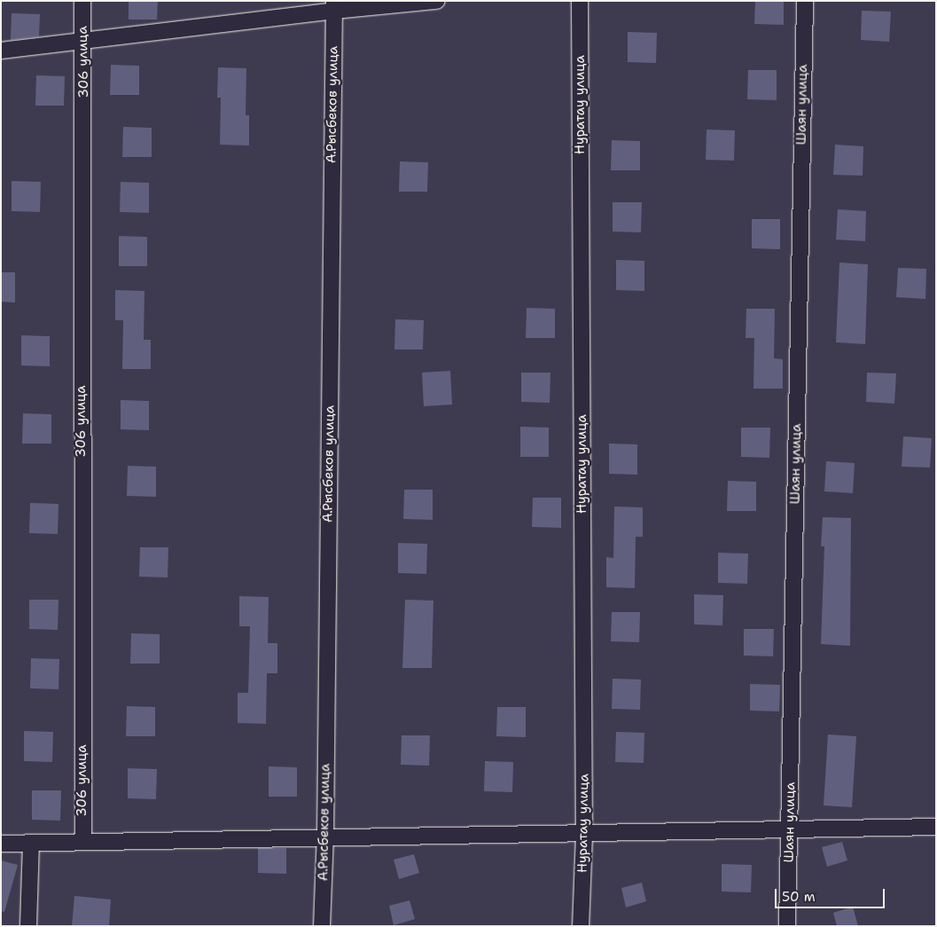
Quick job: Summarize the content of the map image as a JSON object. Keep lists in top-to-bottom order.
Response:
{
  "streets": {
    "street": [
      "306 улица",
      "А.Рысбеков улица",
      "Нуратау улица",
      "Шаян улица"
    ]
  },
  "scale_bar": "50 m"
}
